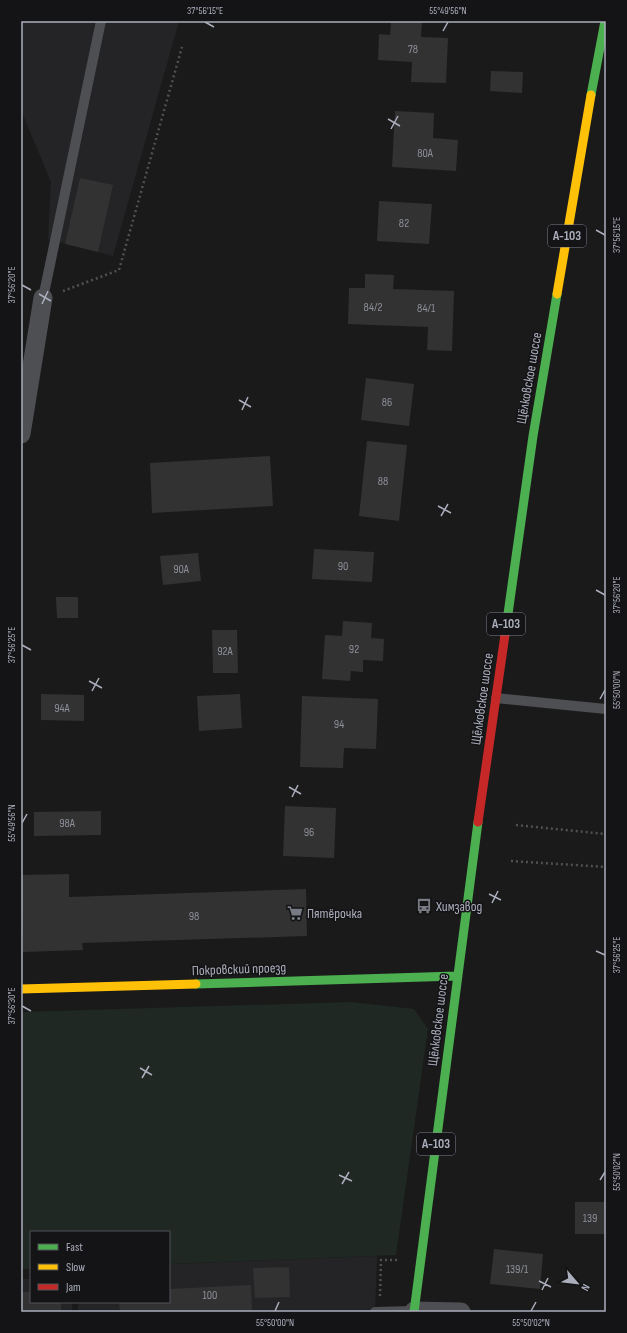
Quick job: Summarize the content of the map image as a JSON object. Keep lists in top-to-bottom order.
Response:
{
  "streets": {
    "main road": ["А-103", "Щёлковское шоссе", "Покровский проезд"]
  },
  "crossings": [
    ["Щёлковское шоссе", "Покровский проезд"]
  ],
  "places": {
    "bus stop": ["Химзавод"],
    "supermarket": ["Пятёрочка"]
  },
  "house_numbers": [
    "78",
    "80А",
    "82",
    "84/2",
    "84/1",
    "86",
    "88",
    "90",
    "90А",
    "92",
    "92А",
    "94А",
    "94",
    "98А",
    "96",
    "98",
    "139",
    "139/1",
    "100"
  ],
  "legend": ["Fast", "Slow", "Jam"],
  "north": "bottom right",
  "coordinates": [
    "37°56'15\"E",
    "55°49'56\"N",
    "37°56'20\"E",
    "37°56'25\"E",
    "55°50'00\"N",
    "37°56'30\"E",
    "55°50'02\"N"
  ]
}
